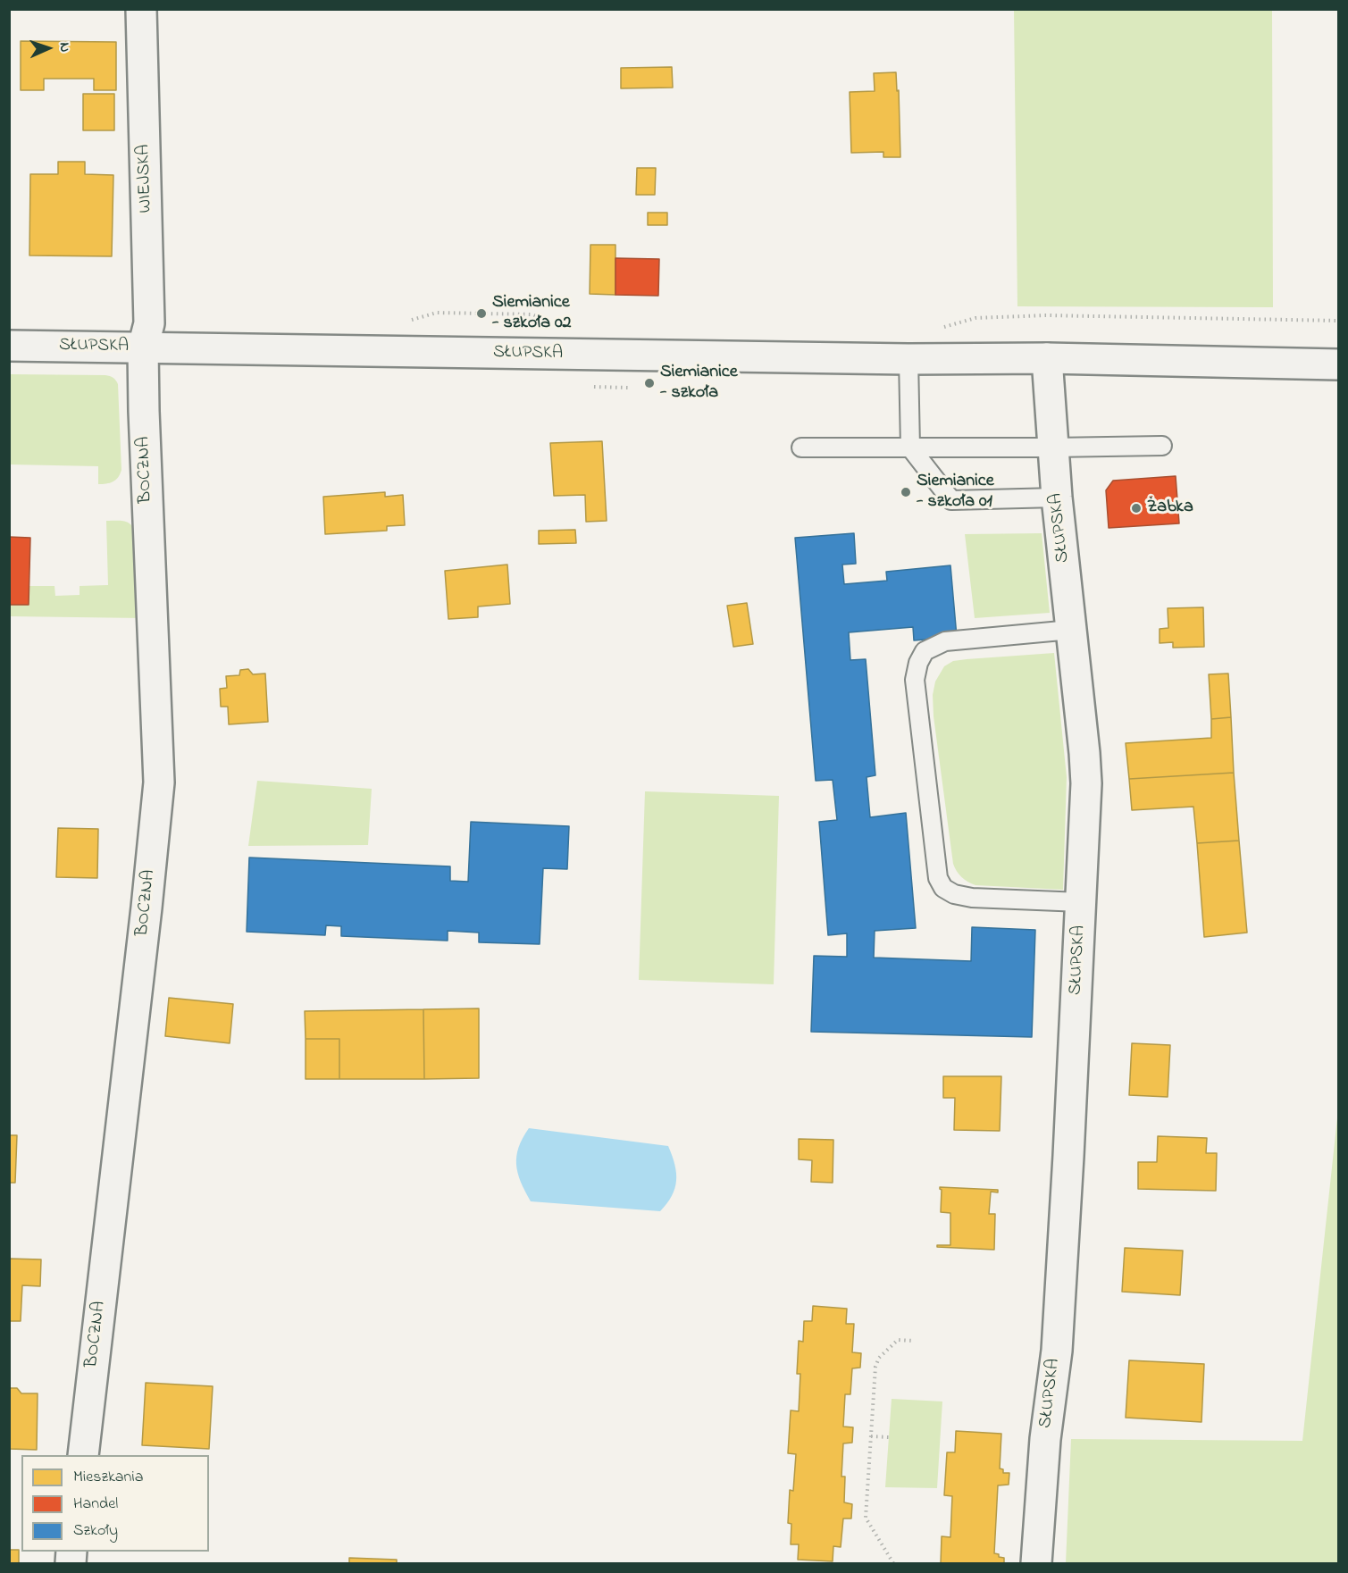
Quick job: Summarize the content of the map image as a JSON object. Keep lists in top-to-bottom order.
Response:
{
  "streets": {
    "street": ["WIEJSKA", "SŁUPSKA", "BOCZNA"]
  },
  "crossings": [
    ["WIEJSKA", "SŁUPSKA"],
    ["WIEJSKA", "BOCZNA"],
    ["SŁUPSKA", "BOCZNA"]
  ],
  "places": [
    "Siemianice - szkoła 02",
    "Siemianice - szkoła",
    "Siemianice - szkoła 01",
    "Żabka"
  ],
  "legend": ["Mieszkania", "Handel", "Szkoły"],
  "north": "right"
}
